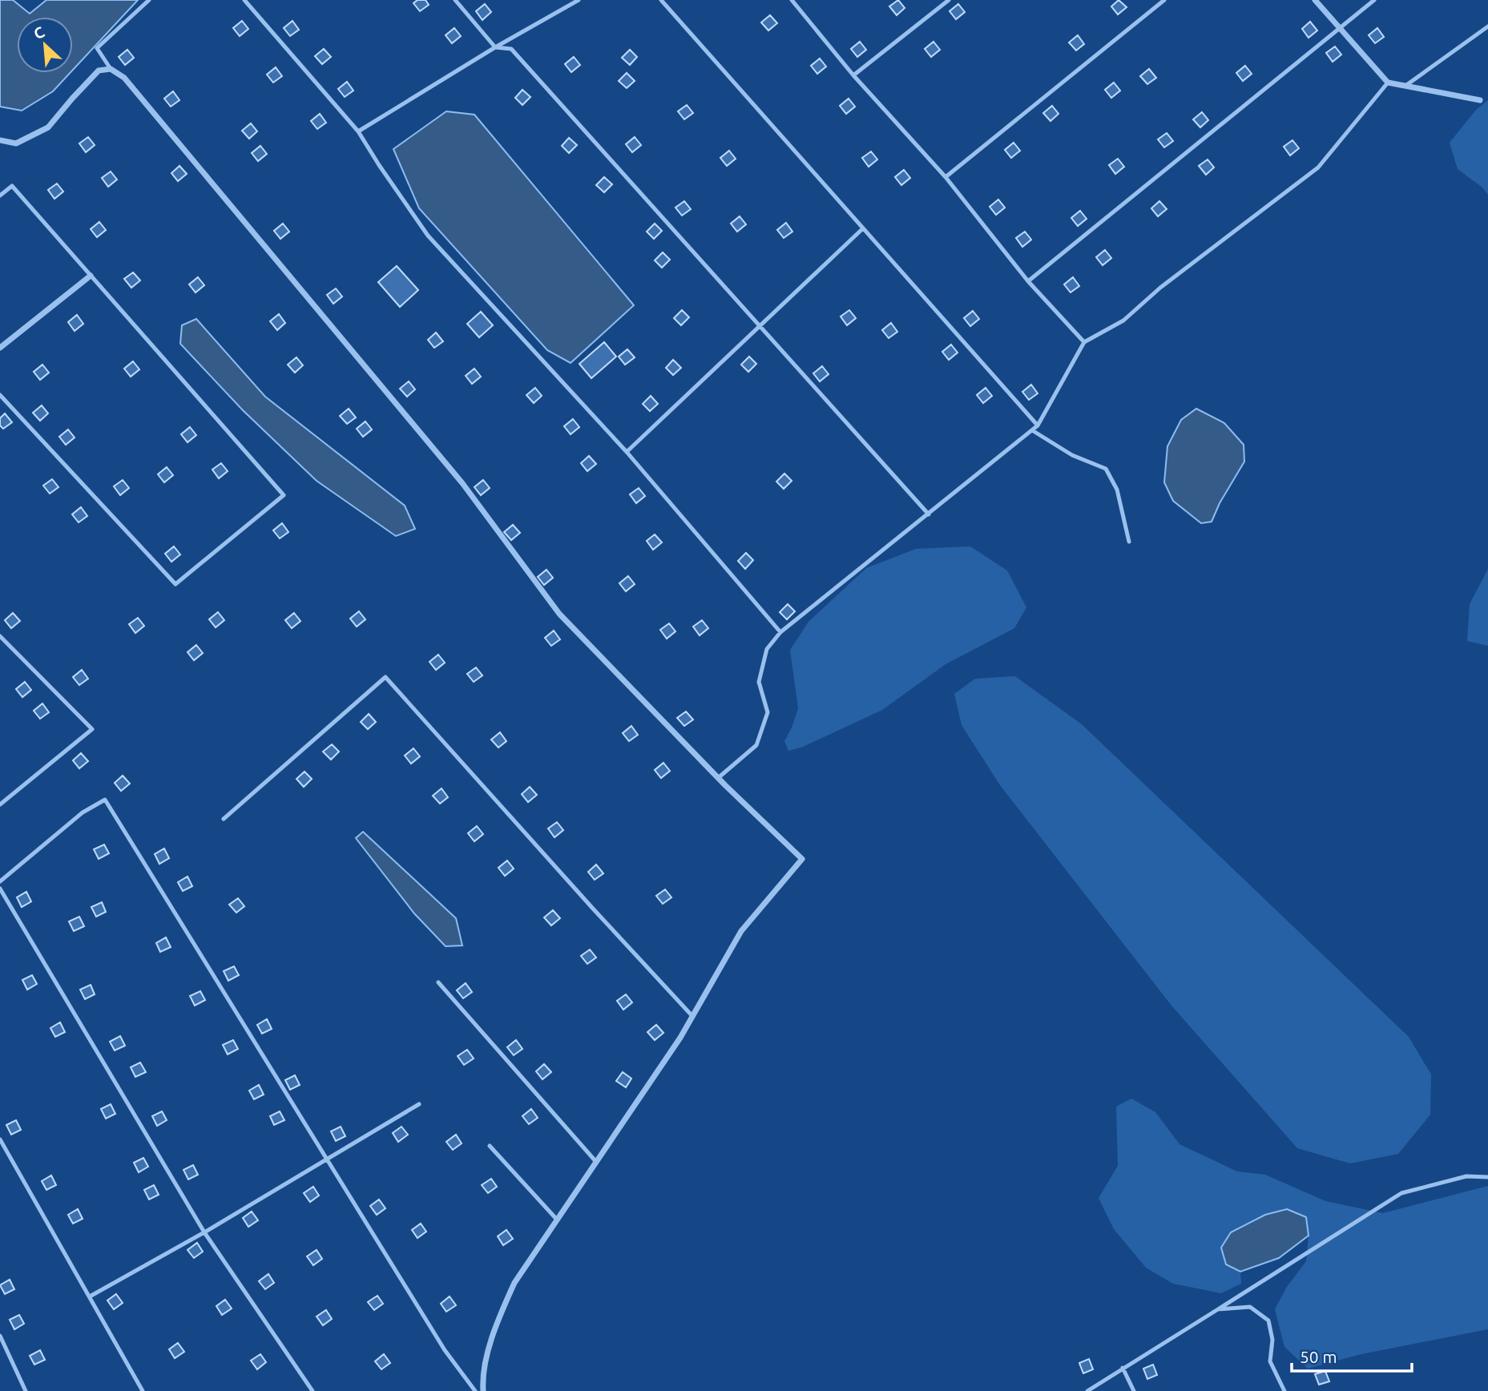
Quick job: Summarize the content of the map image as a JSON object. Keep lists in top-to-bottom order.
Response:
{
  "scale_bar": "50 m",
  "north": "top left"
}
